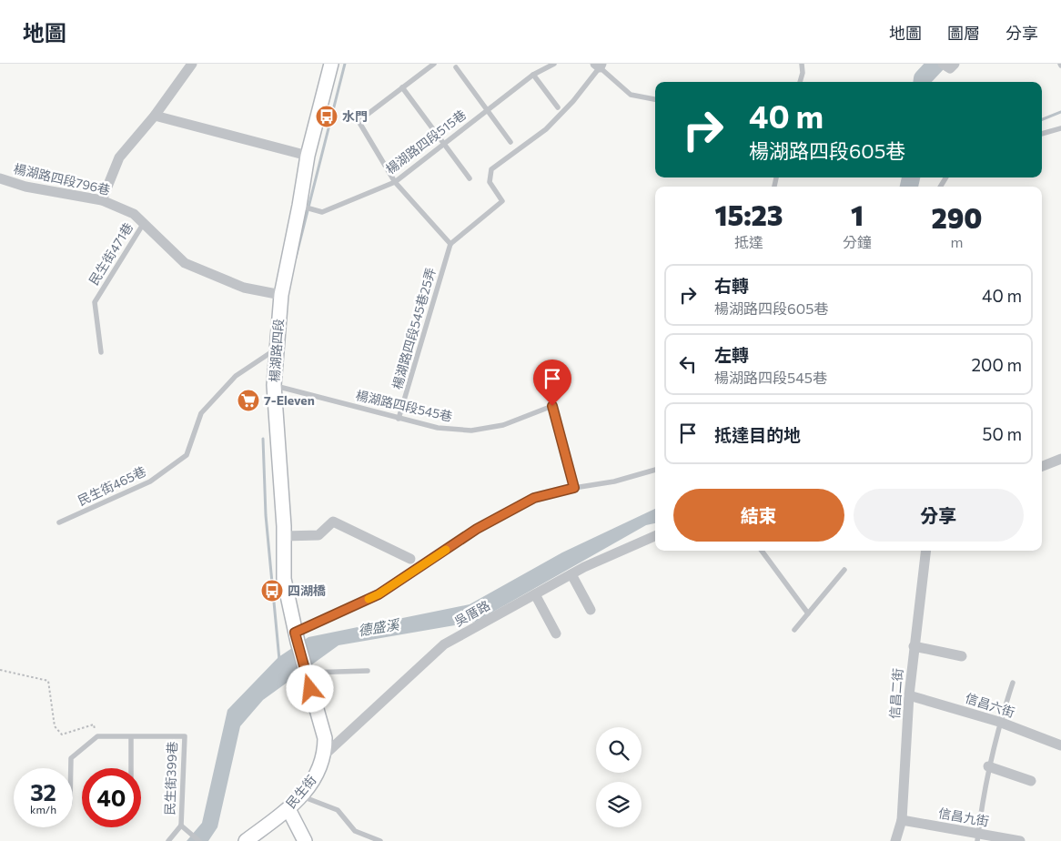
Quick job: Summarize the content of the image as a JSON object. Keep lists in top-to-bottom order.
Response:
{
  "streets": {
    "street": [
      "楊湖路四段796巷",
      "楊湖路四段",
      "吳厝路",
      "信昌二街",
      "信昌六街",
      "民生街",
      "信昌九街"
    ],
    "lane": [
      "楊湖路四段515巷",
      "民生街471巷",
      "楊湖路四段545巷25弄",
      "楊湖路四段545巷",
      "民生街465巷",
      "民生街399巷"
    ]
  },
  "crossings": [
    ["楊湖路四段515巷", "楊湖路四段"],
    ["楊湖路四段796巷", "民生街471巷"],
    ["楊湖路四段796巷", "楊湖路四段"],
    ["楊湖路四段545巷25弄", "楊湖路四段545巷"],
    ["楊湖路四段", "楊湖路四段545巷"],
    ["楊湖路四段", "民生街465巷"],
    ["吳厝路", "民生街"],
    ["信昌二街", "信昌六街"],
    ["信昌二街", "信昌九街"]
  ],
  "water": ["德盛溪"],
  "places": {
    "bus stop": ["水門", "四湖橋"],
    "supermarket": ["7-Eleven"]
  },
  "page": {
    "header": "地圖",
    "nav": ["地圖", "圖層", "分享"],
    "turn": ["40 m", "楊湖路四段605巷"],
    "eta": [
      "15:23",
      "抵達",
      "1",
      "分鐘",
      "290",
      "m"
    ],
    "list": [
      {
        "name": "右轉",
        "note": "楊湖路四段605巷",
        "value": "40 m"
      },
      {
        "name": "左轉",
        "note": "楊湖路四段545巷",
        "value": "200 m"
      },
      {
        "name": "抵達目的地",
        "value": "50 m"
      }
    ],
    "buttons": ["結束", "分享"],
    "speed": "32 km/h",
    "limit": "40"
  }
}
